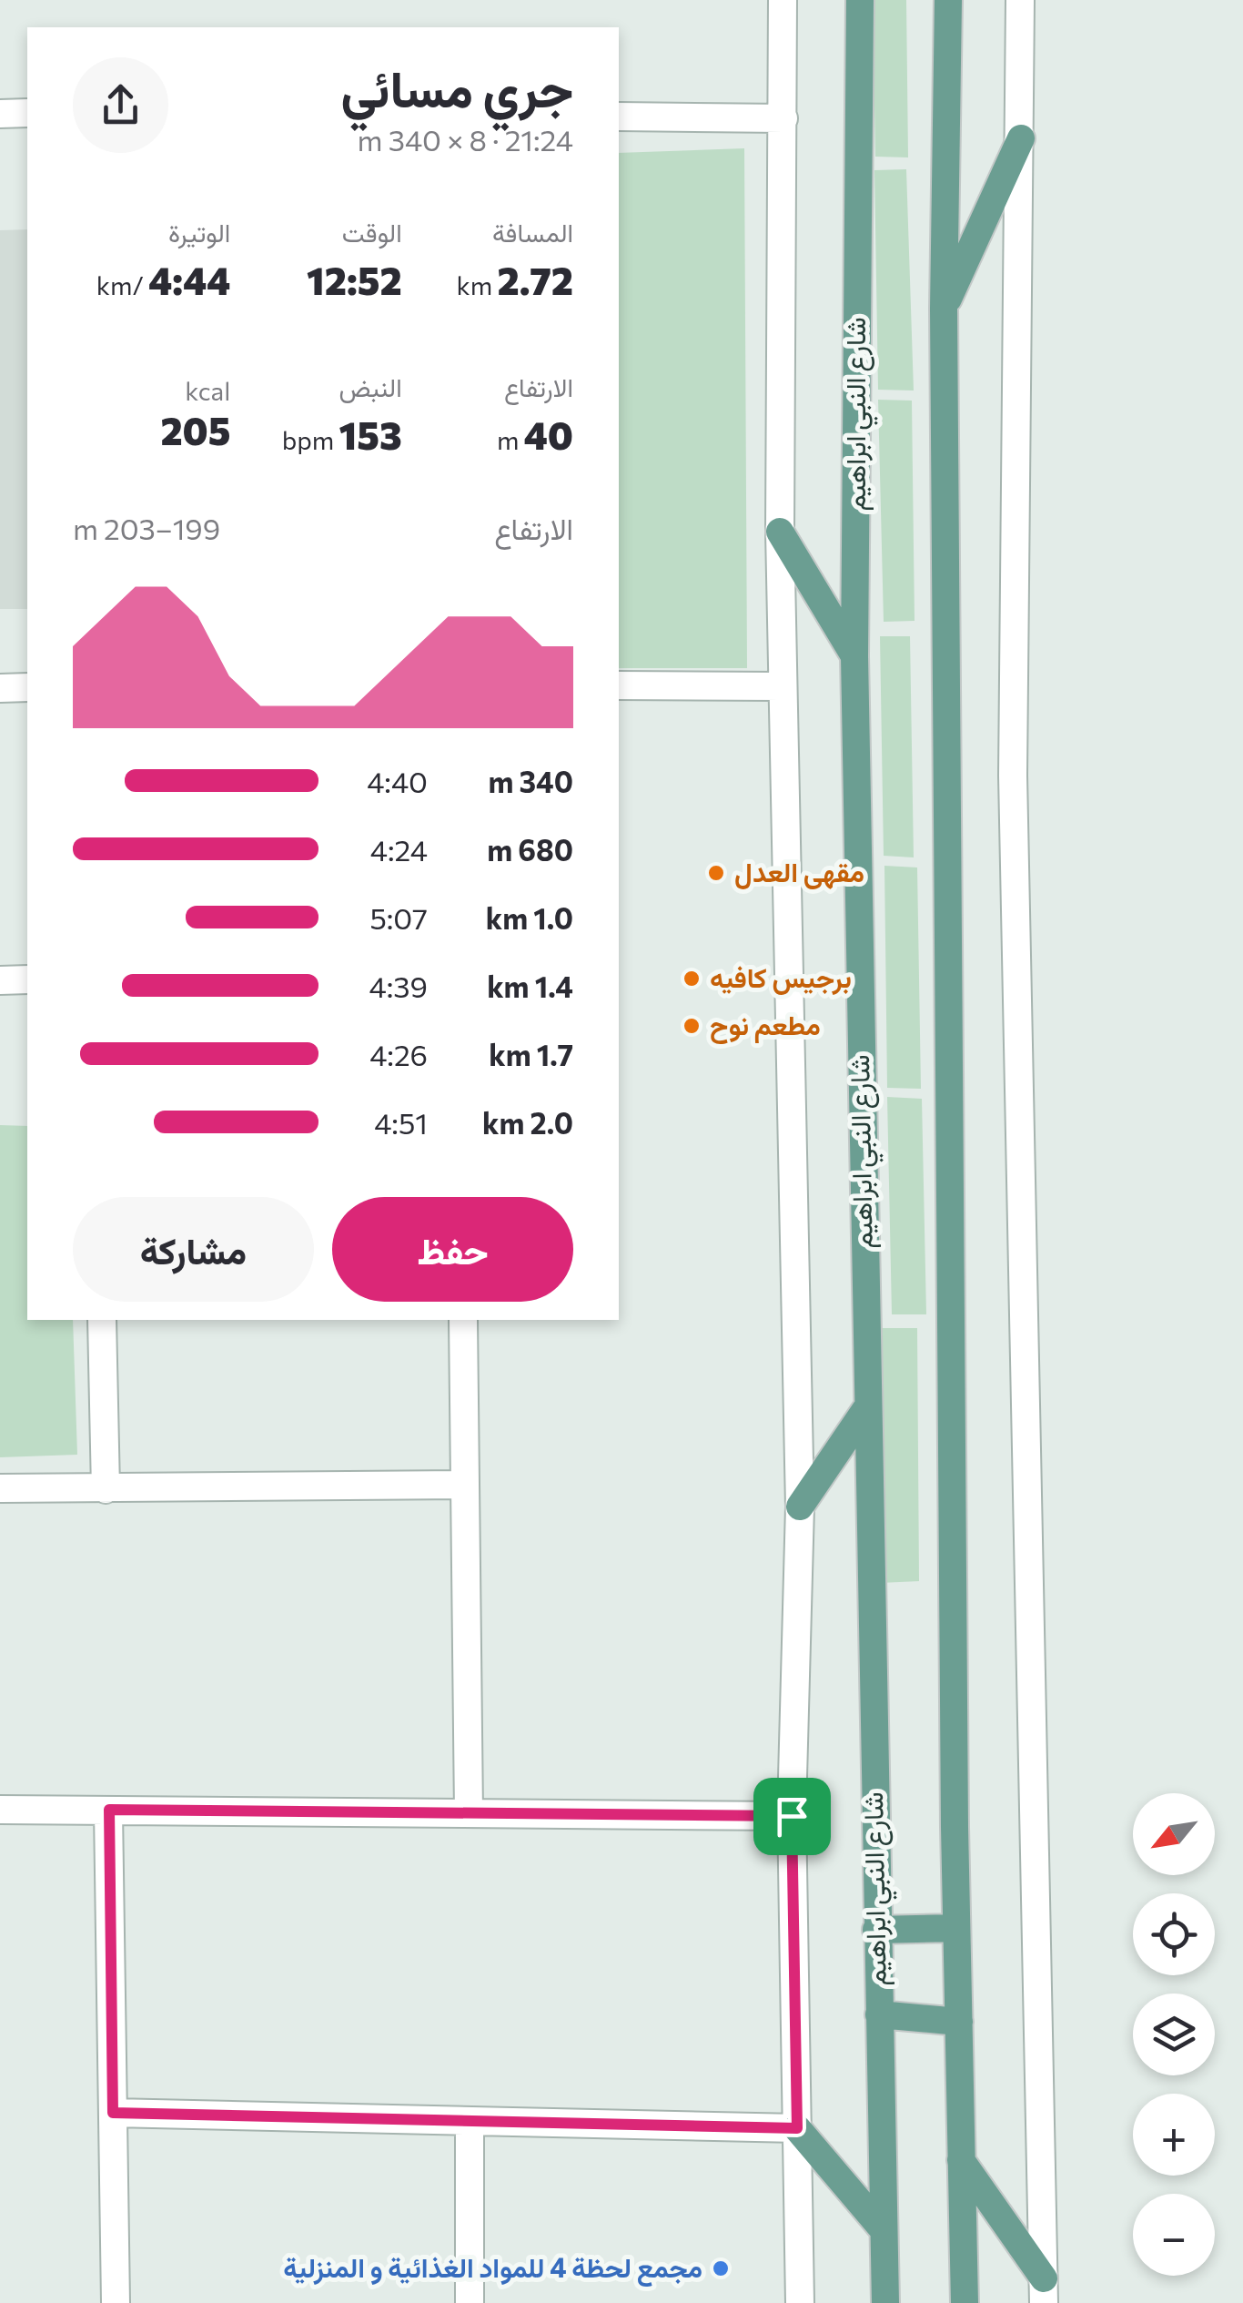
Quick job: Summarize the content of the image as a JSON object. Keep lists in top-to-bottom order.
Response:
{
  "streets": {
    "main road": ["شارع النبي ابراهيم"]
  },
  "places": [
    "مقهى العدل",
    "برجيس كافيه",
    "مطعم نوح",
    "مجمع لحظة 4 للمواد الغذائية و المنزلية"
  ],
  "north": "bottom left",
  "page": {
    "heading": ["جري مسائي", "21:24 · 8 × 340 m"],
    "stats": [
      ["المسافة", "2.72 km"],
      ["الوقت", "12:52"],
      ["الوتيرة", "4:44 /km"],
      ["الارتفاع", "40 m"],
      ["النبض", "153 bpm"],
      ["kcal", "205"]
    ],
    "chart": ["الارتفاع", "199–203 m"],
    "list": [
      {
        "name": "340 m",
        "note": "4:40"
      },
      {
        "name": "680 m",
        "note": "4:24"
      },
      {
        "name": "1.0 km",
        "note": "5:07"
      },
      {
        "name": "1.4 km",
        "note": "4:39"
      },
      {
        "name": "1.7 km",
        "note": "4:26"
      },
      {
        "name": "2.0 km",
        "note": "4:51"
      }
    ],
    "buttons": ["حفظ", "مشاركة"],
    "map_buttons": ["+", "−"]
  }
}
